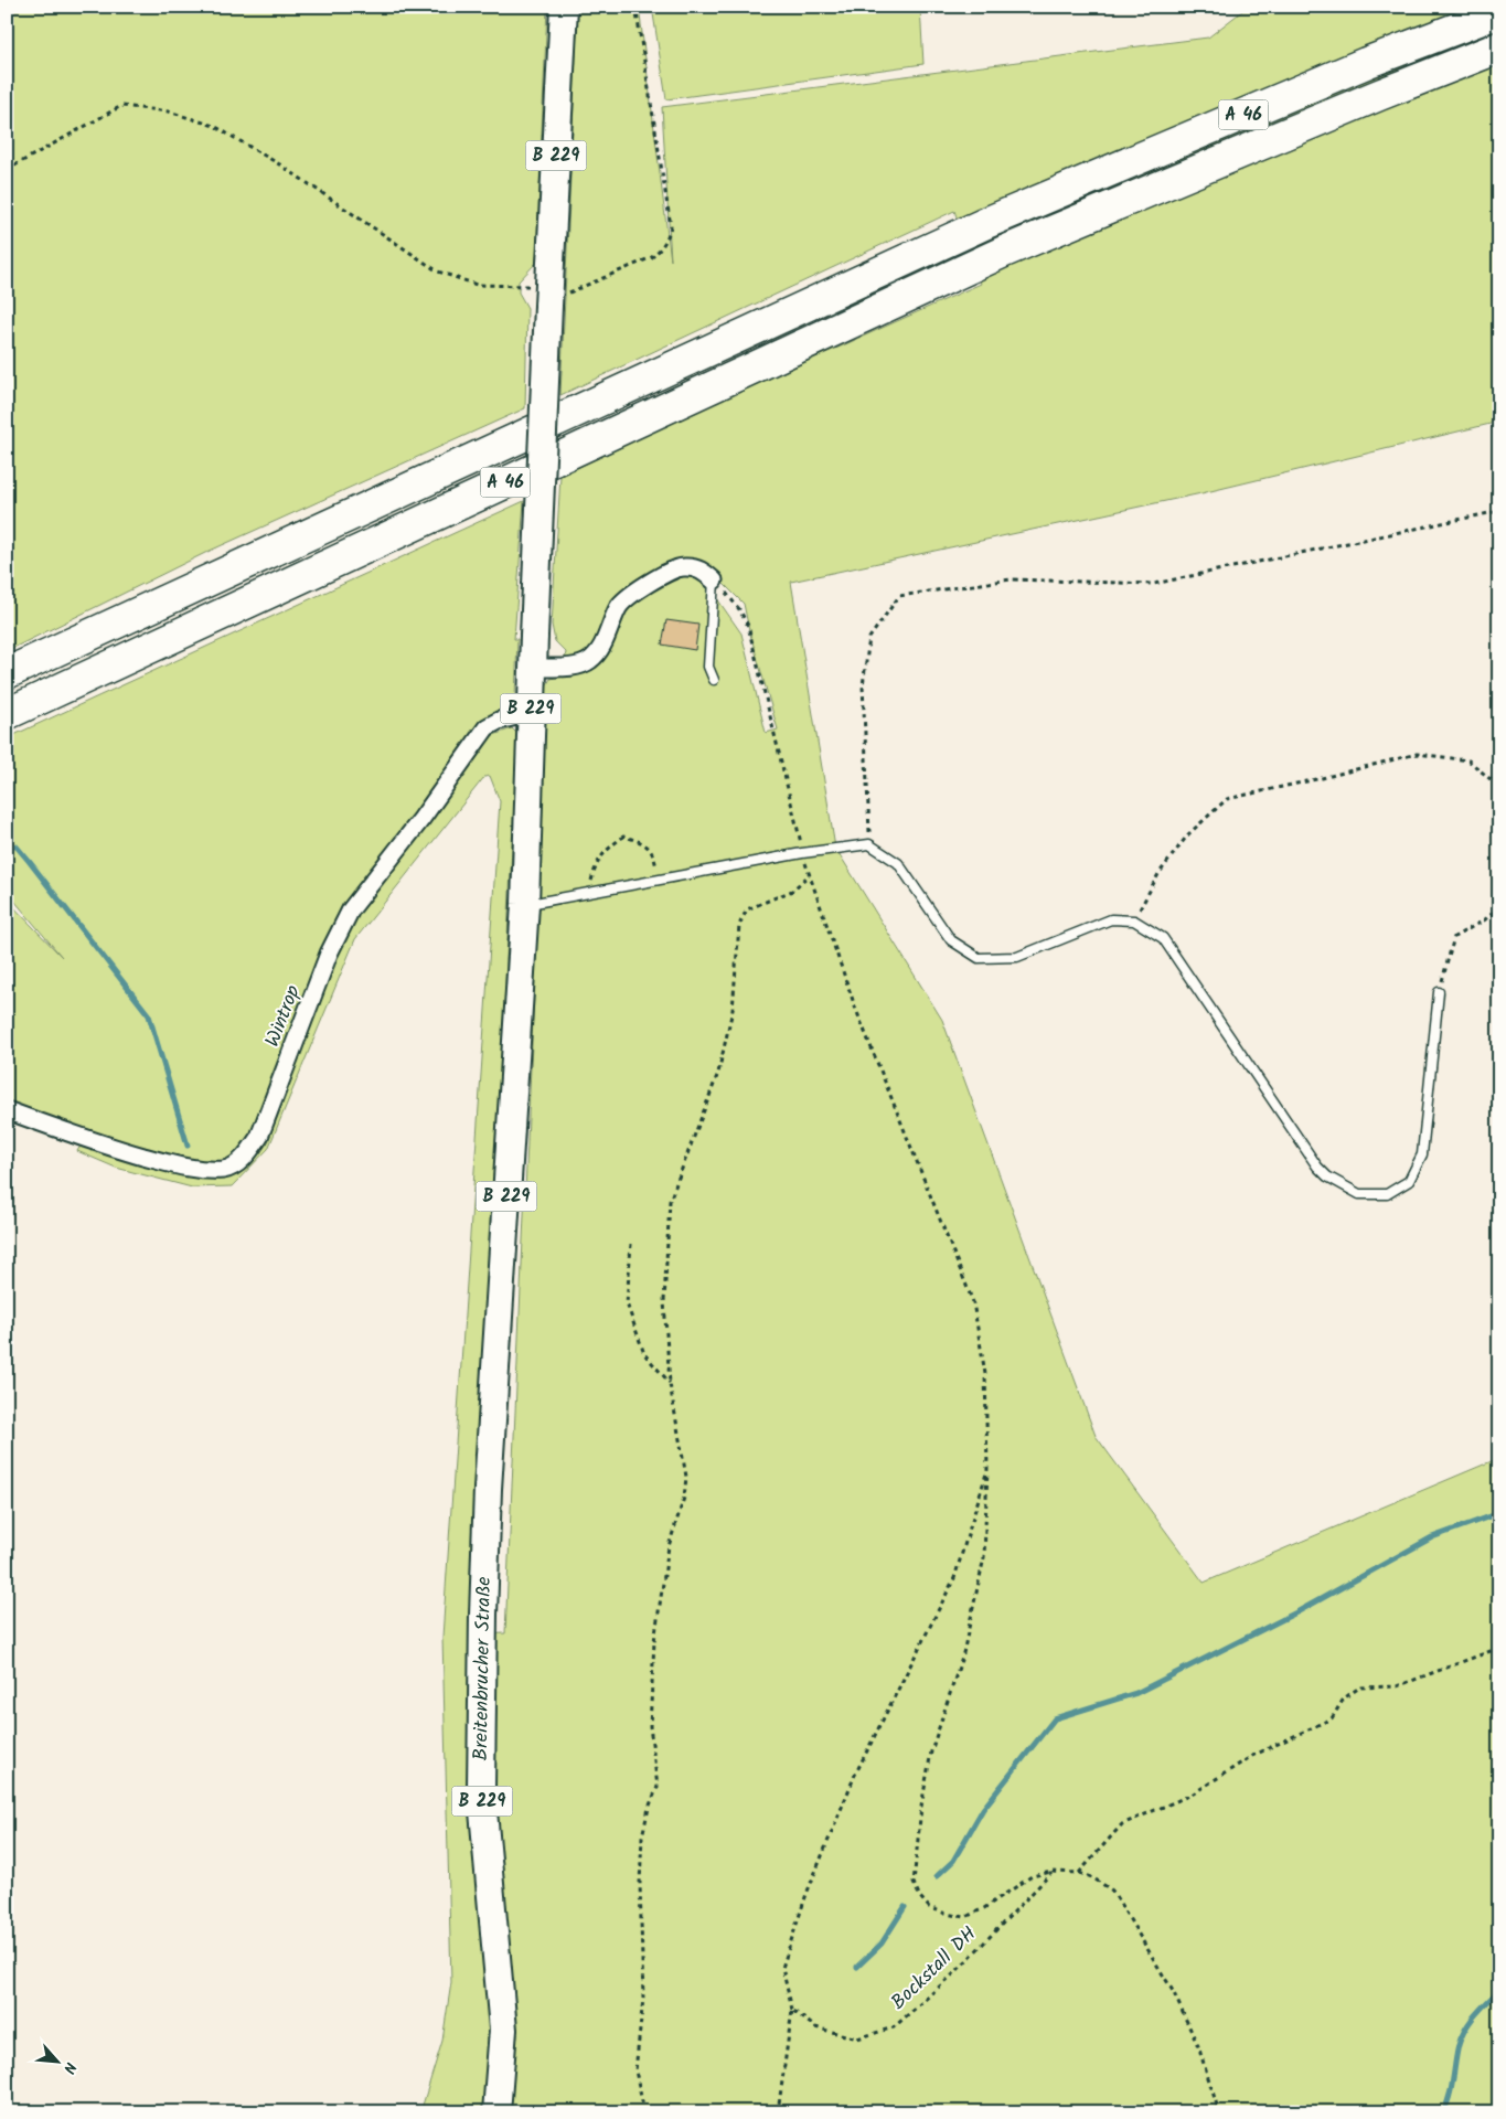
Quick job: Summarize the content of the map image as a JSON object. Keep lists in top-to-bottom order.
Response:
{
  "streets": {
    "highway": ["A 46"],
    "main road": ["B 229", "Breitenbrucher Straße"],
    "street": ["Wintrop"],
    "path": ["Bockstall DH"]
  },
  "crossings": [
    ["B 229", "Wintrop"],
    ["B 229", "Breitenbrucher Straße"]
  ],
  "north": "bottom right"
}
